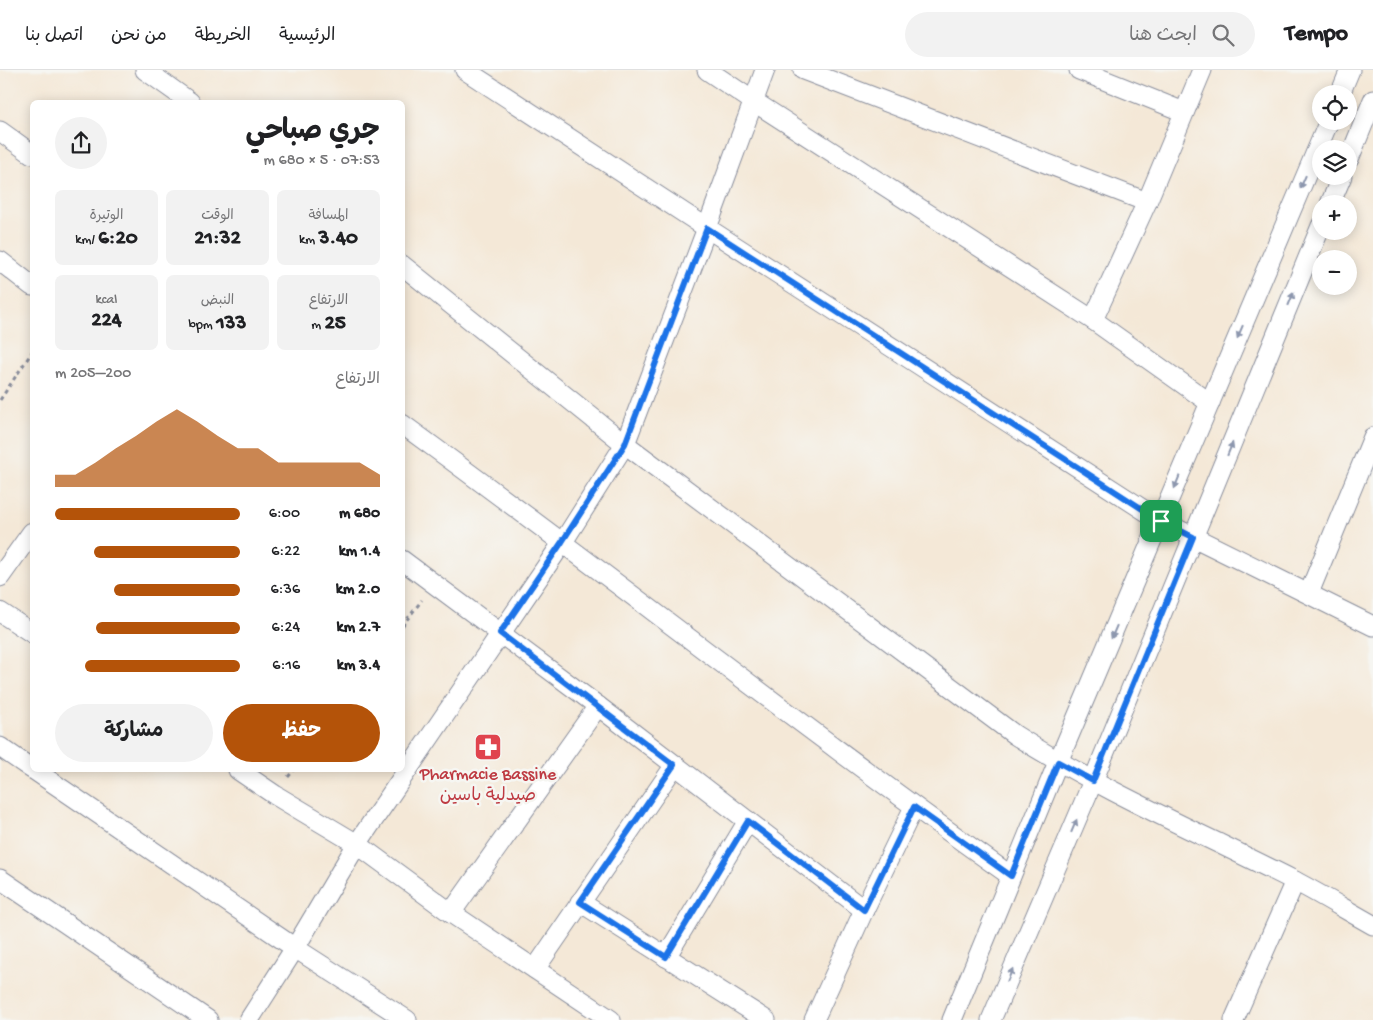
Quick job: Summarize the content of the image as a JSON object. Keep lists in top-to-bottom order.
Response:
{
  "places": {
    "pharmacy": ["Pharmacie Bassine صيدلية باسين"]
  },
  "page": {
    "header": "Tempo",
    "search": "ابحث هنا",
    "nav": [
      "الرئيسية",
      "الخريطة",
      "من نحن",
      "اتصل بنا"
    ],
    "map_buttons": ["+", "−"],
    "heading": ["جري صباحي", "07:53 · 5 × 680 m"],
    "stats": [
      ["المسافة", "3.40 km"],
      ["الوقت", "21:32"],
      ["الوتيرة", "6:20 /km"],
      ["الارتفاع", "25 m"],
      ["النبض", "133 bpm"],
      ["kcal", "224"]
    ],
    "chart": ["الارتفاع", "200–205 m"],
    "list": [
      {
        "name": "680 m",
        "note": "6:00"
      },
      {
        "name": "1.4 km",
        "note": "6:22"
      },
      {
        "name": "2.0 km",
        "note": "6:36"
      },
      {
        "name": "2.7 km",
        "note": "6:24"
      },
      {
        "name": "3.4 km",
        "note": "6:16"
      }
    ],
    "buttons": ["حفظ", "مشاركة"]
  }
}
